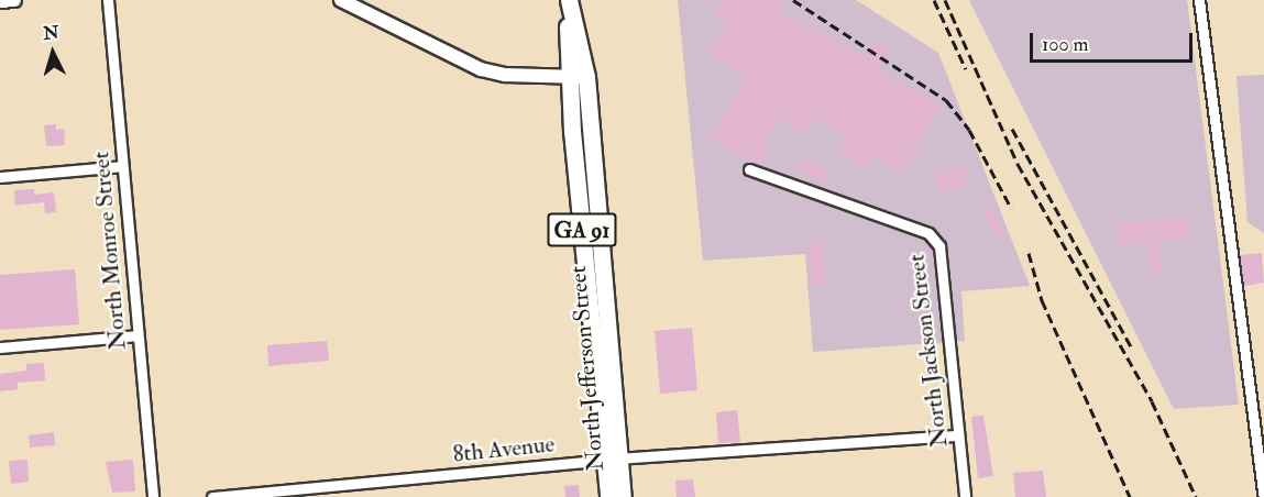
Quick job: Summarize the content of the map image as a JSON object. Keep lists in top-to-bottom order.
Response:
{
  "streets": {
    "main road": ["GA 91", "North Jefferson Street"],
    "street": ["North Monroe Street", "North Jackson Street", "8th Avenue"]
  },
  "crossings": [
    ["North Jackson Street", "8th Avenue"],
    ["North Jefferson Street", "8th Avenue"]
  ],
  "scale_bar": "100 m",
  "north": "top"
}
